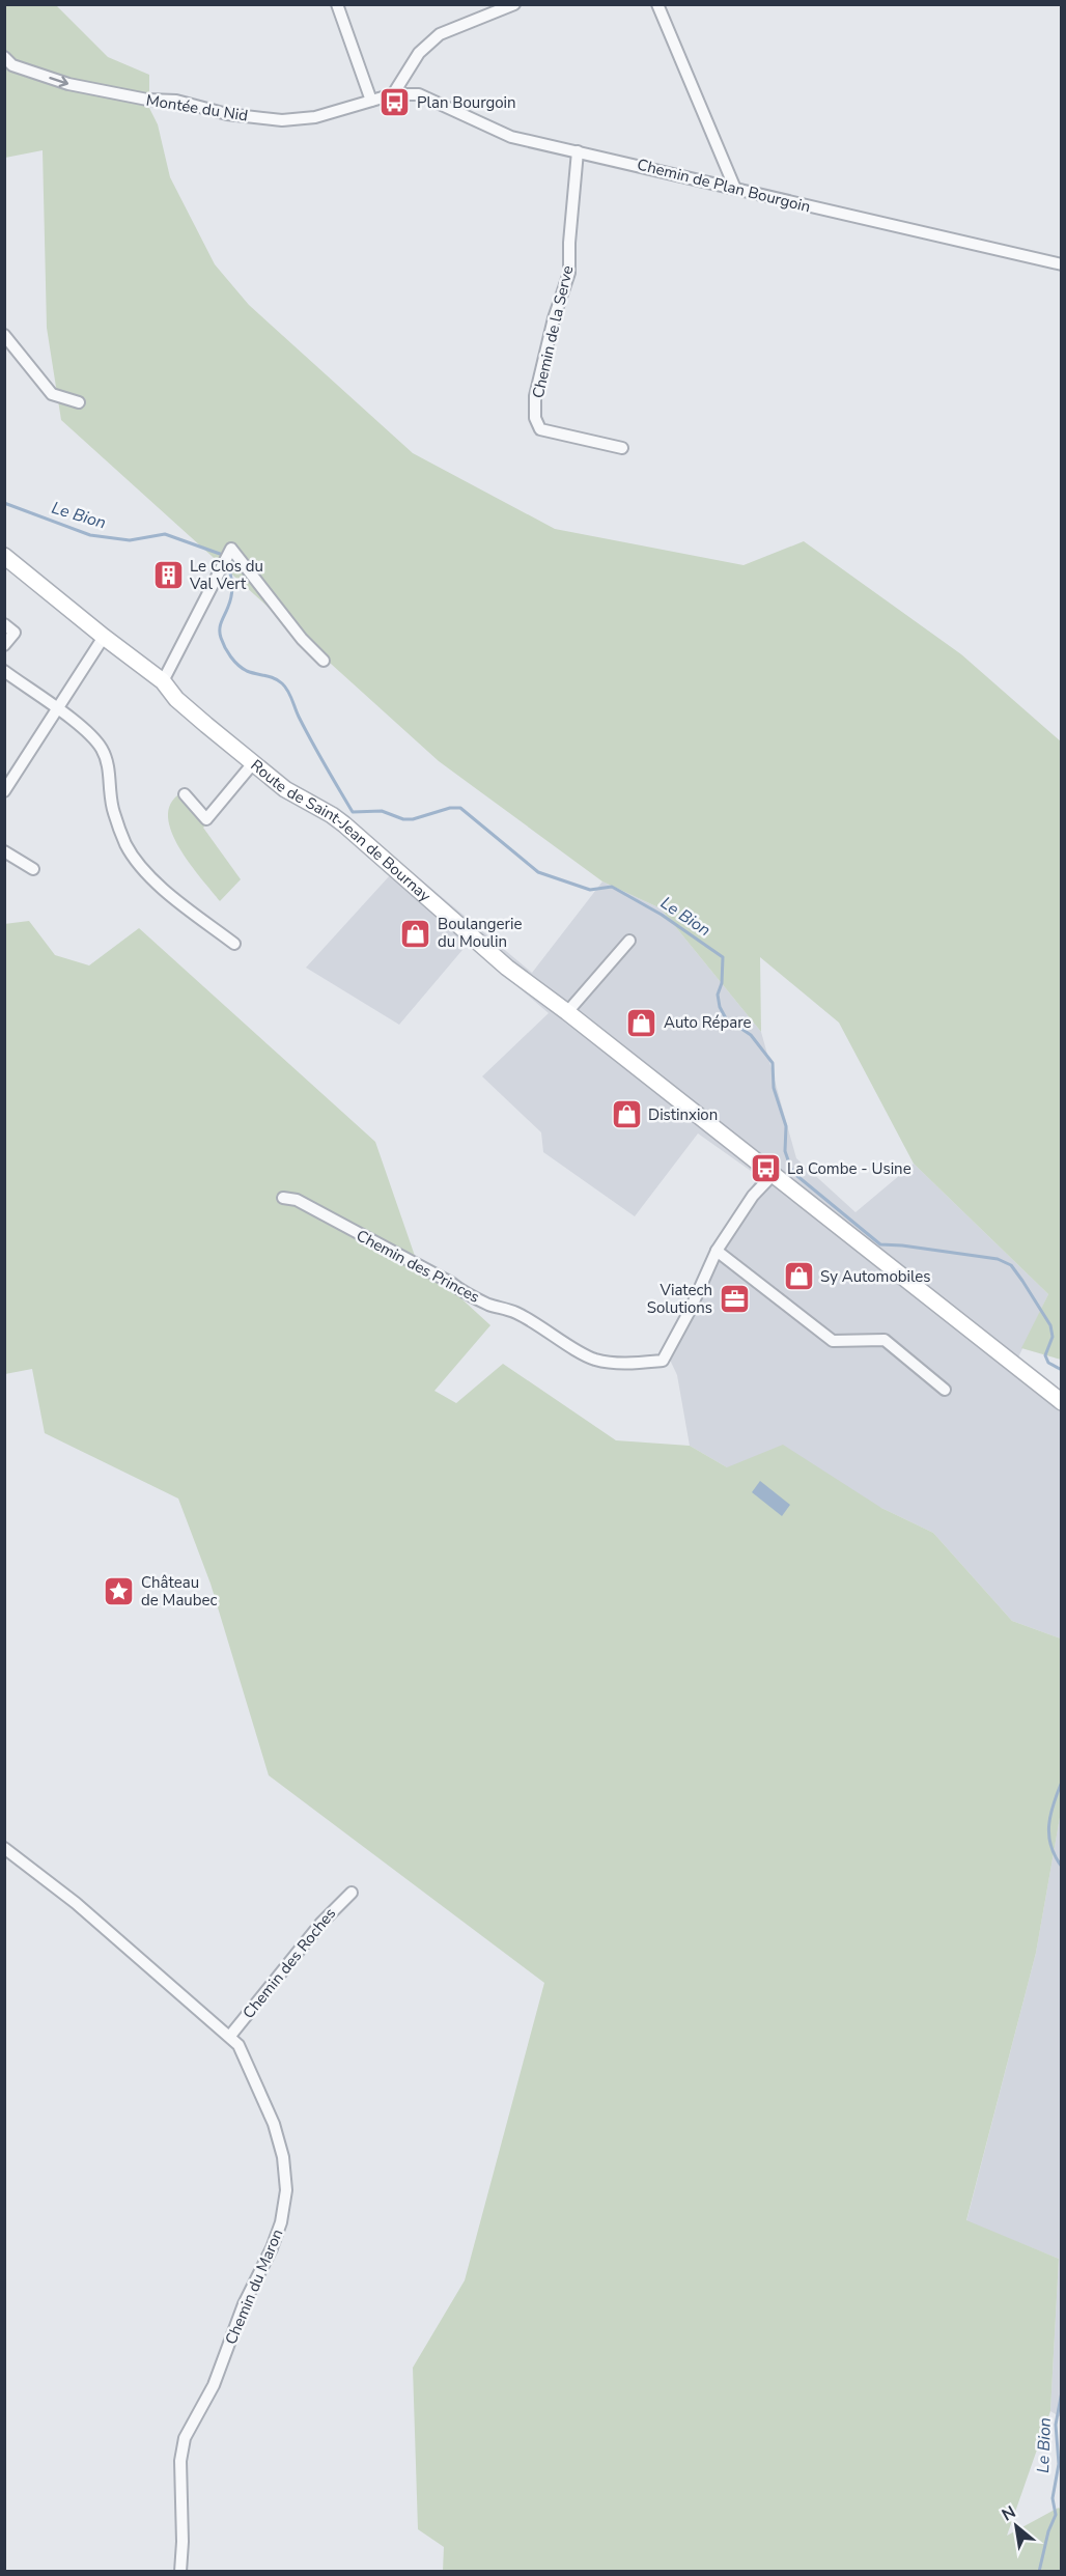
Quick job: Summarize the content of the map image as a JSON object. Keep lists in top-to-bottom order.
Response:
{
  "streets": {
    "main road": ["Route de Saint-Jean de Bournay"],
    "street": [
      "Montée du Nid",
      "Chemin de Plan Bourgoin",
      "Chemin de la Serve",
      "Chemin des Princes",
      "Chemin des Roches",
      "Chemin du Maron"
    ]
  },
  "crossings": [
    ["Montée du Nid", "Chemin de Plan Bourgoin"],
    ["Chemin de Plan Bourgoin", "Chemin de la Serve"],
    ["Route de Saint-Jean de Bournay", "Chemin des Princes"],
    ["Chemin des Roches", "Chemin du Maron"]
  ],
  "one_way": ["Montée du Nid"],
  "water": ["Le Bion"],
  "places": {
    "bus stop": ["Plan Bourgoin", "La Combe - Usine"],
    "building": ["Le Clos du Val Vert"],
    "shop": [
      "Boulangerie du Moulin",
      "Auto Répare",
      "Distinxion",
      "Sy Automobiles"
    ],
    "office": ["Viatech Solutions"],
    "place": ["Château de Maubec"]
  },
  "north": "top left"
}
